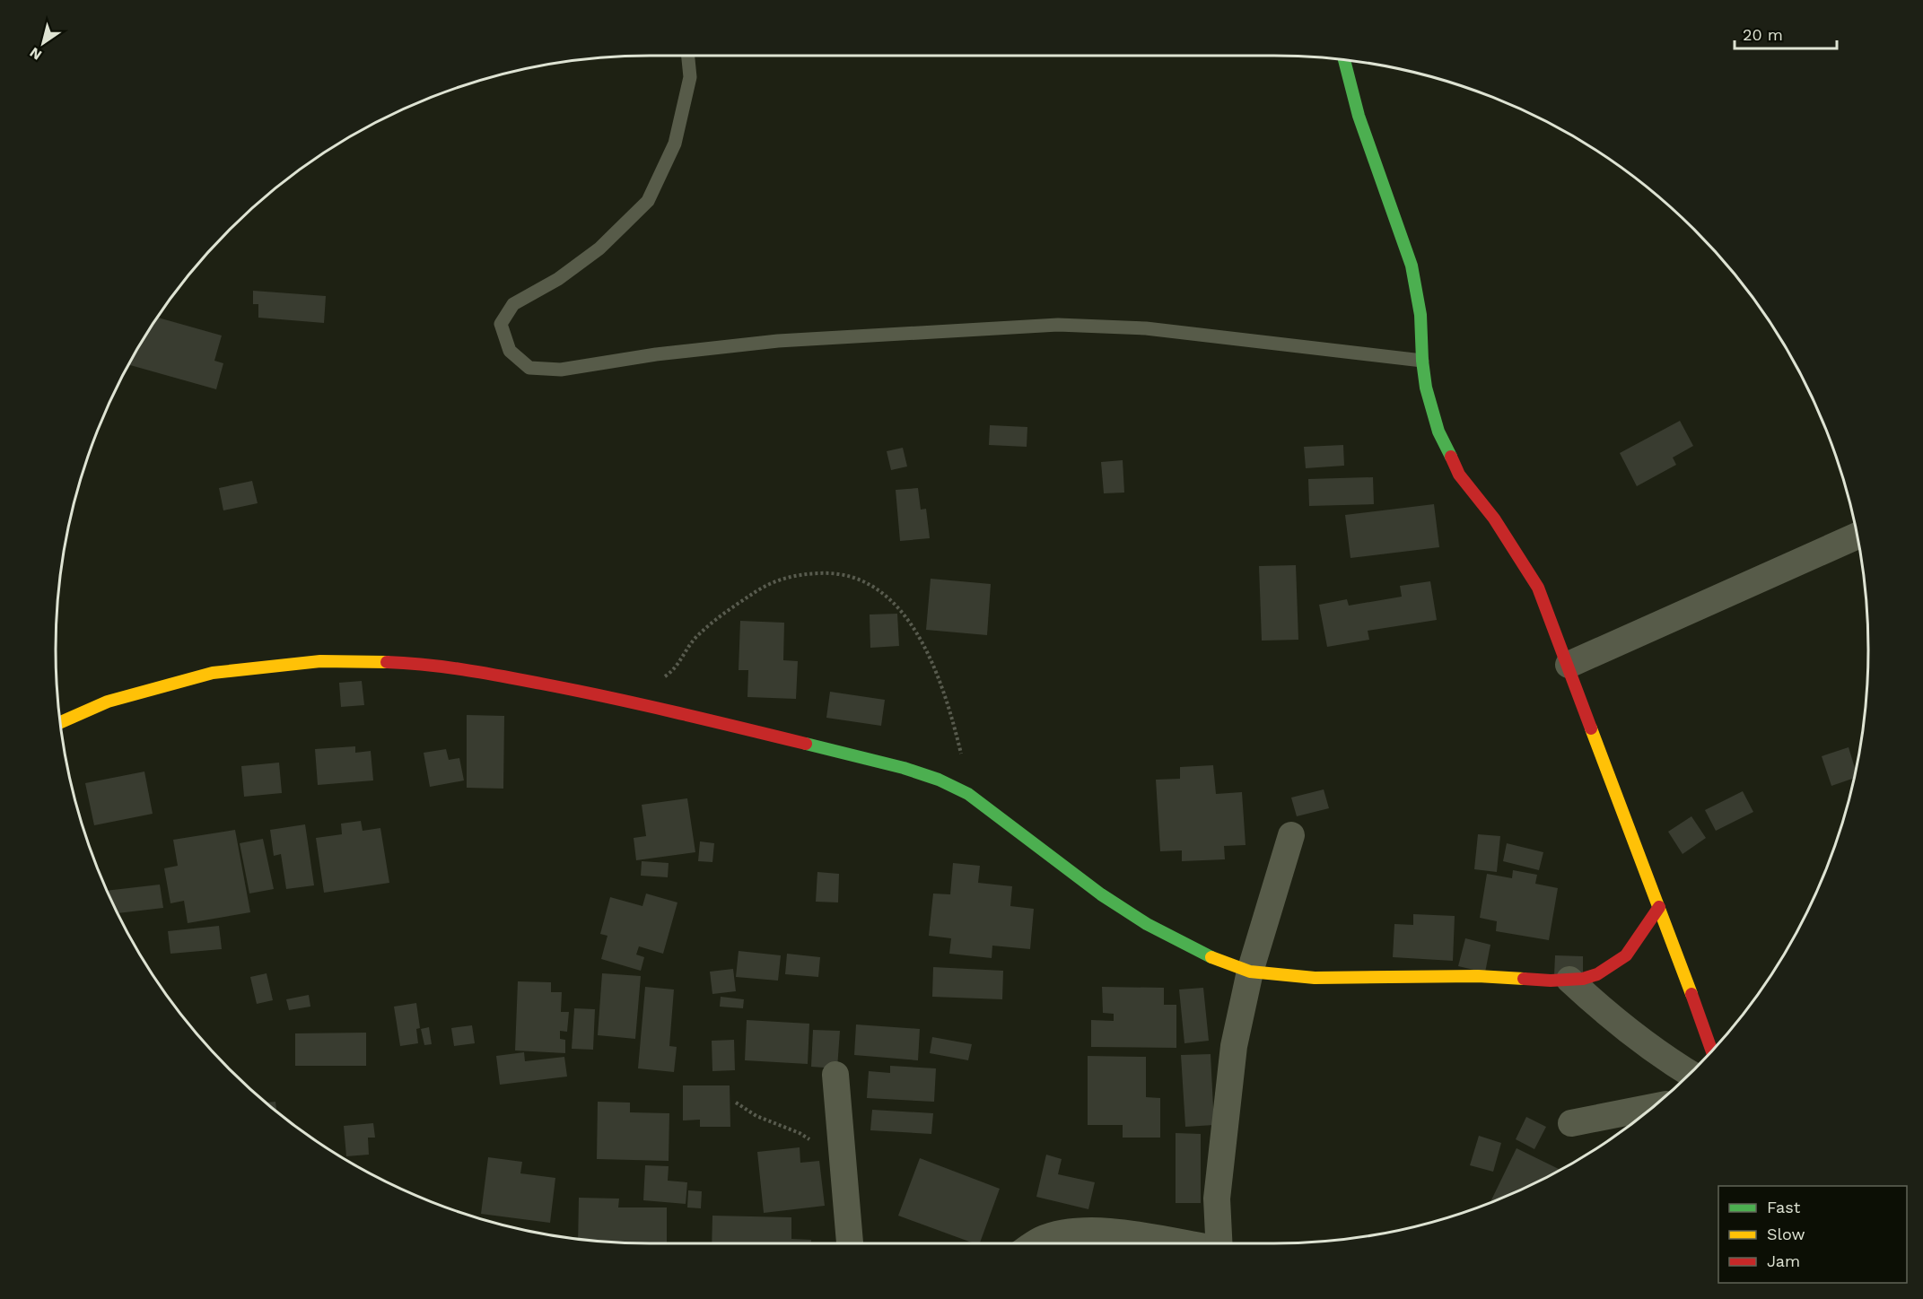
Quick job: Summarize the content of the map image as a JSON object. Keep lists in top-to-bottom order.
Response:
{
  "legend": ["Fast", "Slow", "Jam"],
  "scale_bar": "20 m",
  "north": "bottom left"
}
